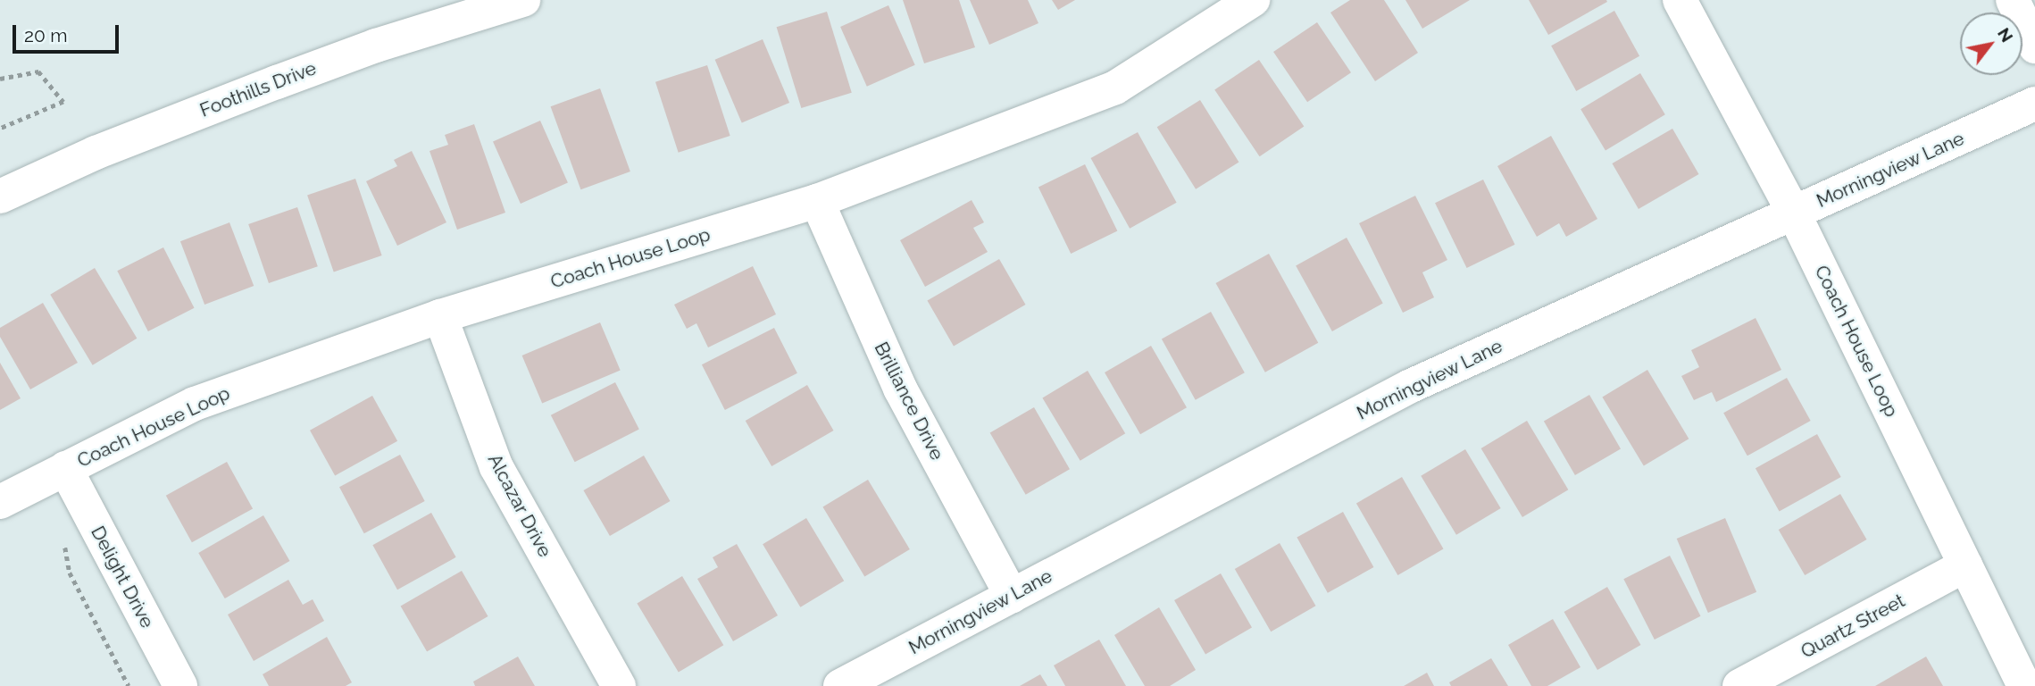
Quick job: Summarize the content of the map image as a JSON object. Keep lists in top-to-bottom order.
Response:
{
  "streets": {
    "street": [
      "Foothills Drive",
      "Morningview Lane",
      "Coach House Loop",
      "Brilliance Drive",
      "Alcazar Drive",
      "Delight Drive",
      "Quartz Street"
    ]
  },
  "crossings": [
    ["Morningview Lane", "Coach House Loop"],
    ["Morningview Lane", "Brilliance Drive"],
    ["Coach House Loop", "Brilliance Drive"],
    ["Coach House Loop", "Alcazar Drive"],
    ["Coach House Loop", "Delight Drive"],
    ["Coach House Loop", "Quartz Street"]
  ],
  "scale_bar": "20 m",
  "north": "top right"
}
